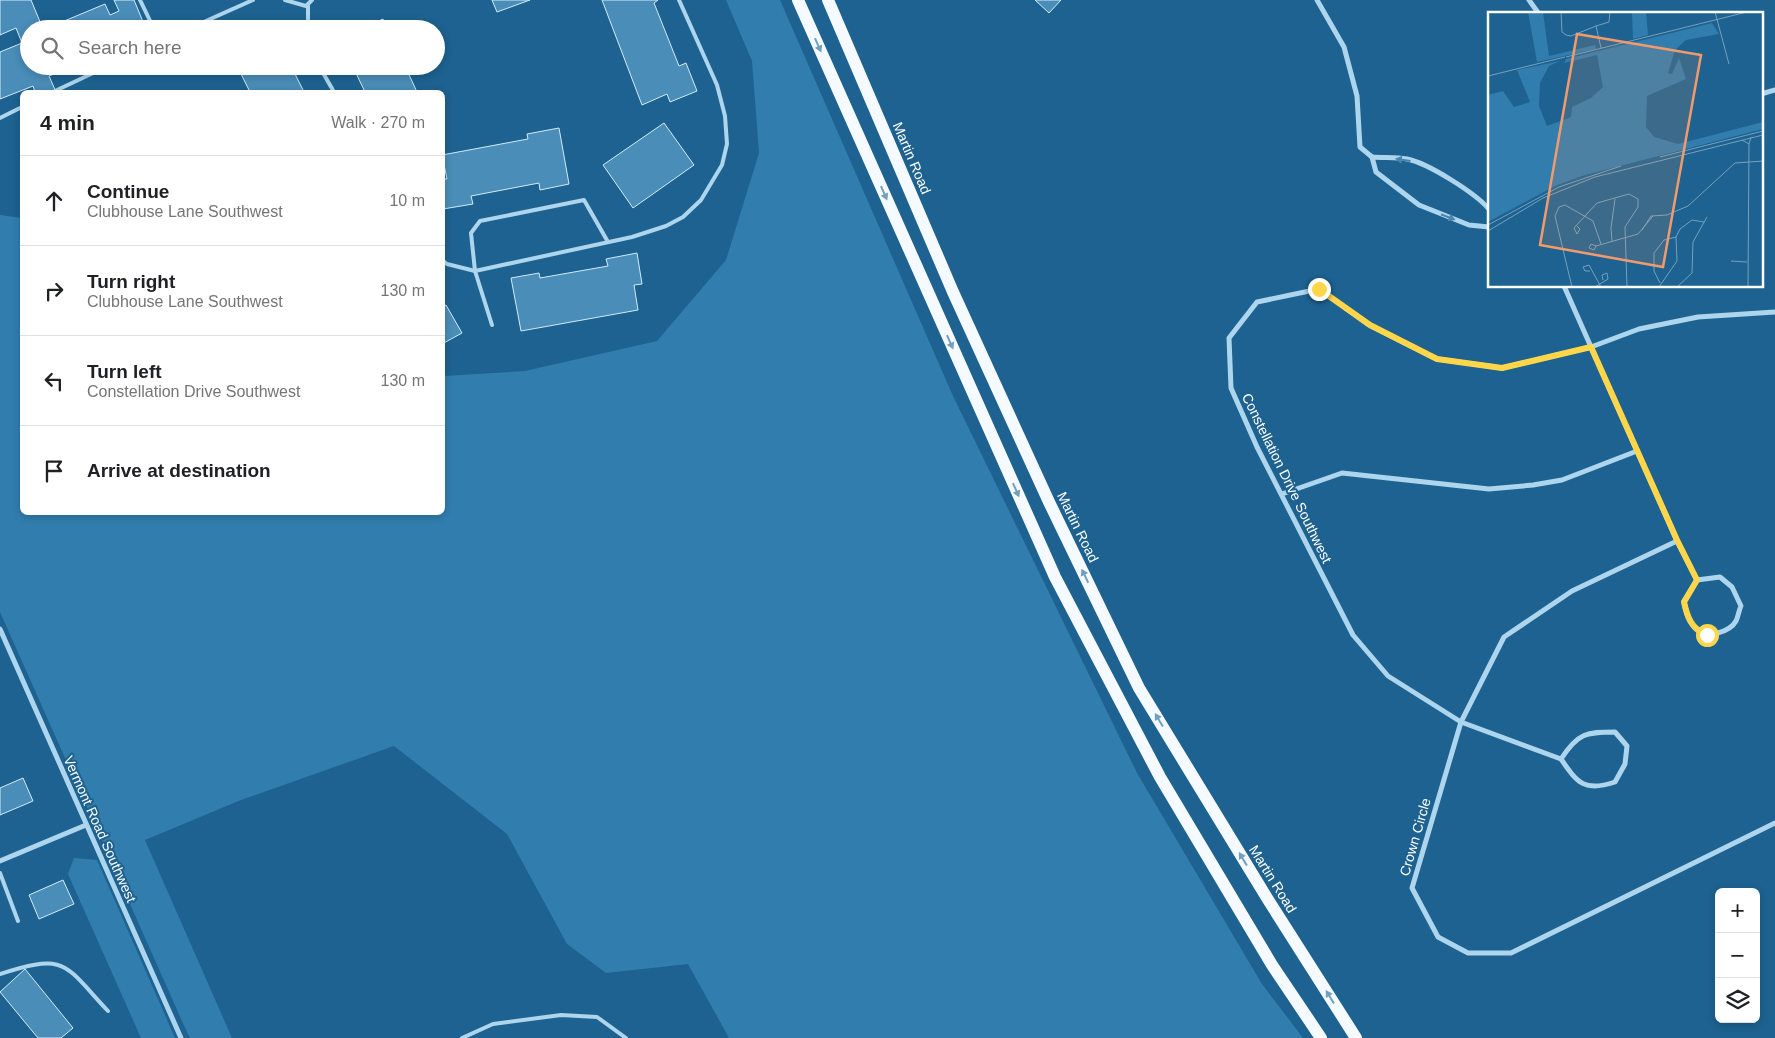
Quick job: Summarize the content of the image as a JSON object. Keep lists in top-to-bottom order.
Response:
{
  "streets": {
    "main road": ["Martin Road"],
    "street": ["Constellation Drive Southwest", "Vermont Road Southwest", "Crown Circle"]
  },
  "crossings": [
    ["Constellation Drive Southwest", "Crown Circle"]
  ],
  "page": {
    "search": "Search here",
    "heading": ["4 min", "Walk · 270 m"],
    "list": [
      ["Continue", "Clubhouse Lane Southwest", "10 m"],
      ["Turn right", "Clubhouse Lane Southwest", "130 m"],
      ["Turn left", "Constellation Drive Southwest", "130 m"],
      "Arrive at destination"
    ],
    "map_buttons": ["+", "−"]
  }
}
